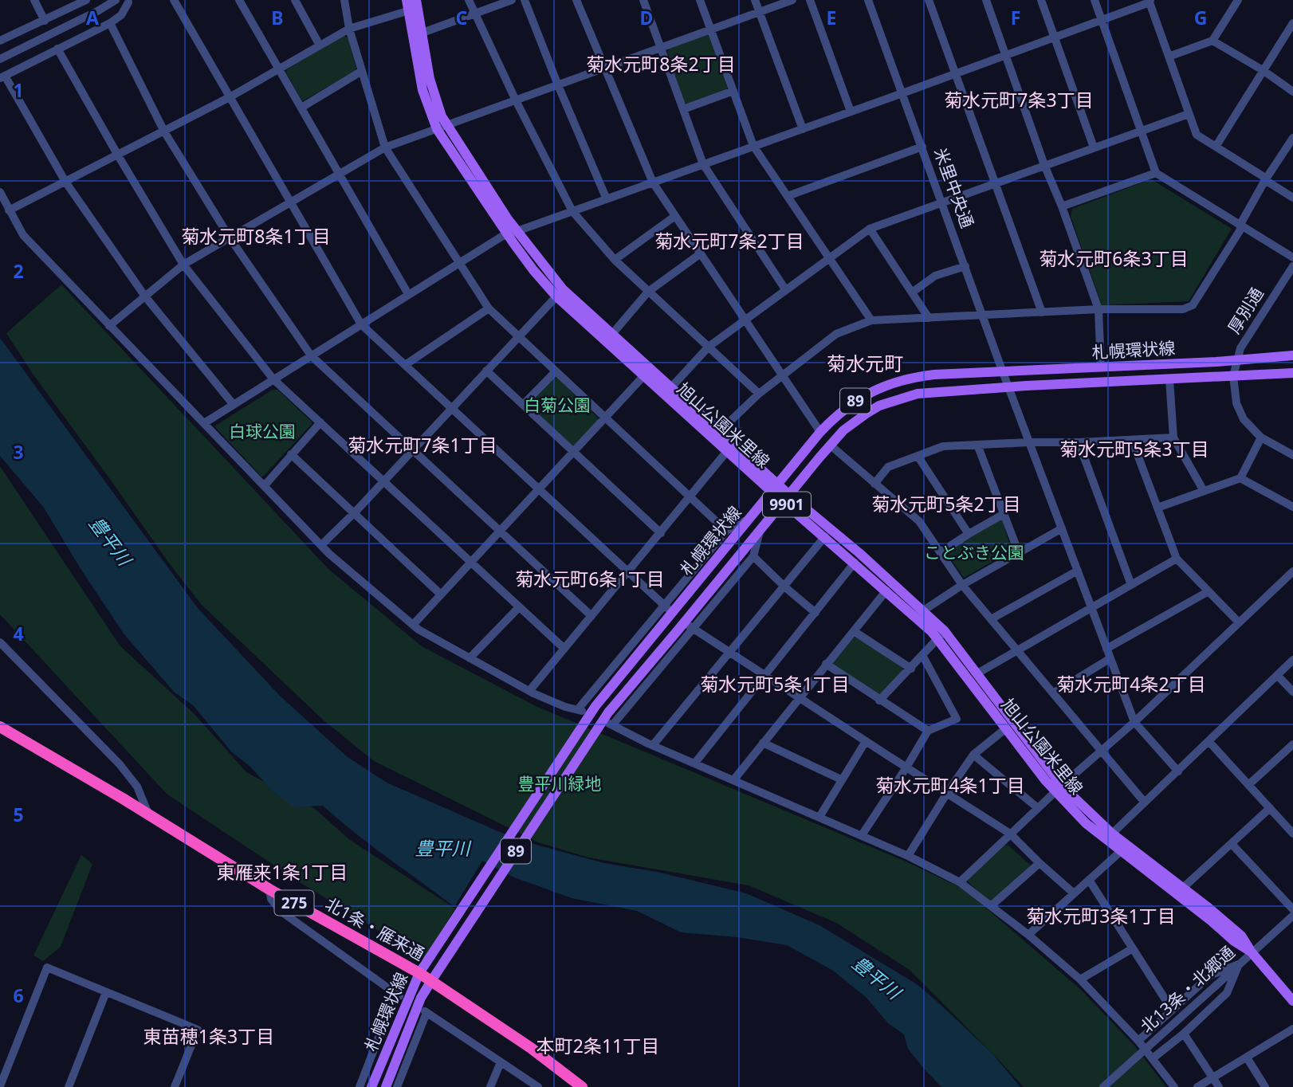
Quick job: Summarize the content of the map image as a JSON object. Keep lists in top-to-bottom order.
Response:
{
  "streets": {
    "highway": ["275", "北1条・雁来通"],
    "main road": [
      "札幌環状線",
      "89",
      "旭山公園米里線",
      "9901"
    ],
    "street": ["米里中央通", "厚別通", "北13条・北郷通"]
  },
  "crossings": [
    ["米里中央通", "札幌環状線"],
    ["厚別通", "札幌環状線"],
    ["札幌環状線", "旭山公園米里線"],
    ["札幌環状線", "北1条・雁来通"],
    ["旭山公園米里線", "北13条・北郷通"]
  ],
  "districts": [
    "菊水元町8条2丁目",
    "菊水元町7条3丁目",
    "菊水元町8条1丁目",
    "菊水元町7条2丁目",
    "菊水元町6条3丁目",
    "菊水元町",
    "菊水元町7条1丁目",
    "菊水元町5条3丁目",
    "菊水元町5条2丁目",
    "菊水元町6条1丁目",
    "菊水元町5条1丁目",
    "菊水元町4条2丁目",
    "菊水元町4条1丁目",
    "東雁来1条1丁目",
    "菊水元町3条1丁目",
    "東苗穂1条3丁目",
    "本町2条11丁目"
  ],
  "water": ["豊平川"],
  "parks": [
    "白菊公園",
    "白球公園",
    "ことぶき公園",
    "豊平川緑地"
  ],
  "grid": {
    "columns": [
      "A",
      "B",
      "C",
      "D",
      "E",
      "F",
      "G"
    ],
    "rows": [
      "1",
      "2",
      "3",
      "4",
      "5",
      "6"
    ]
  }
}
